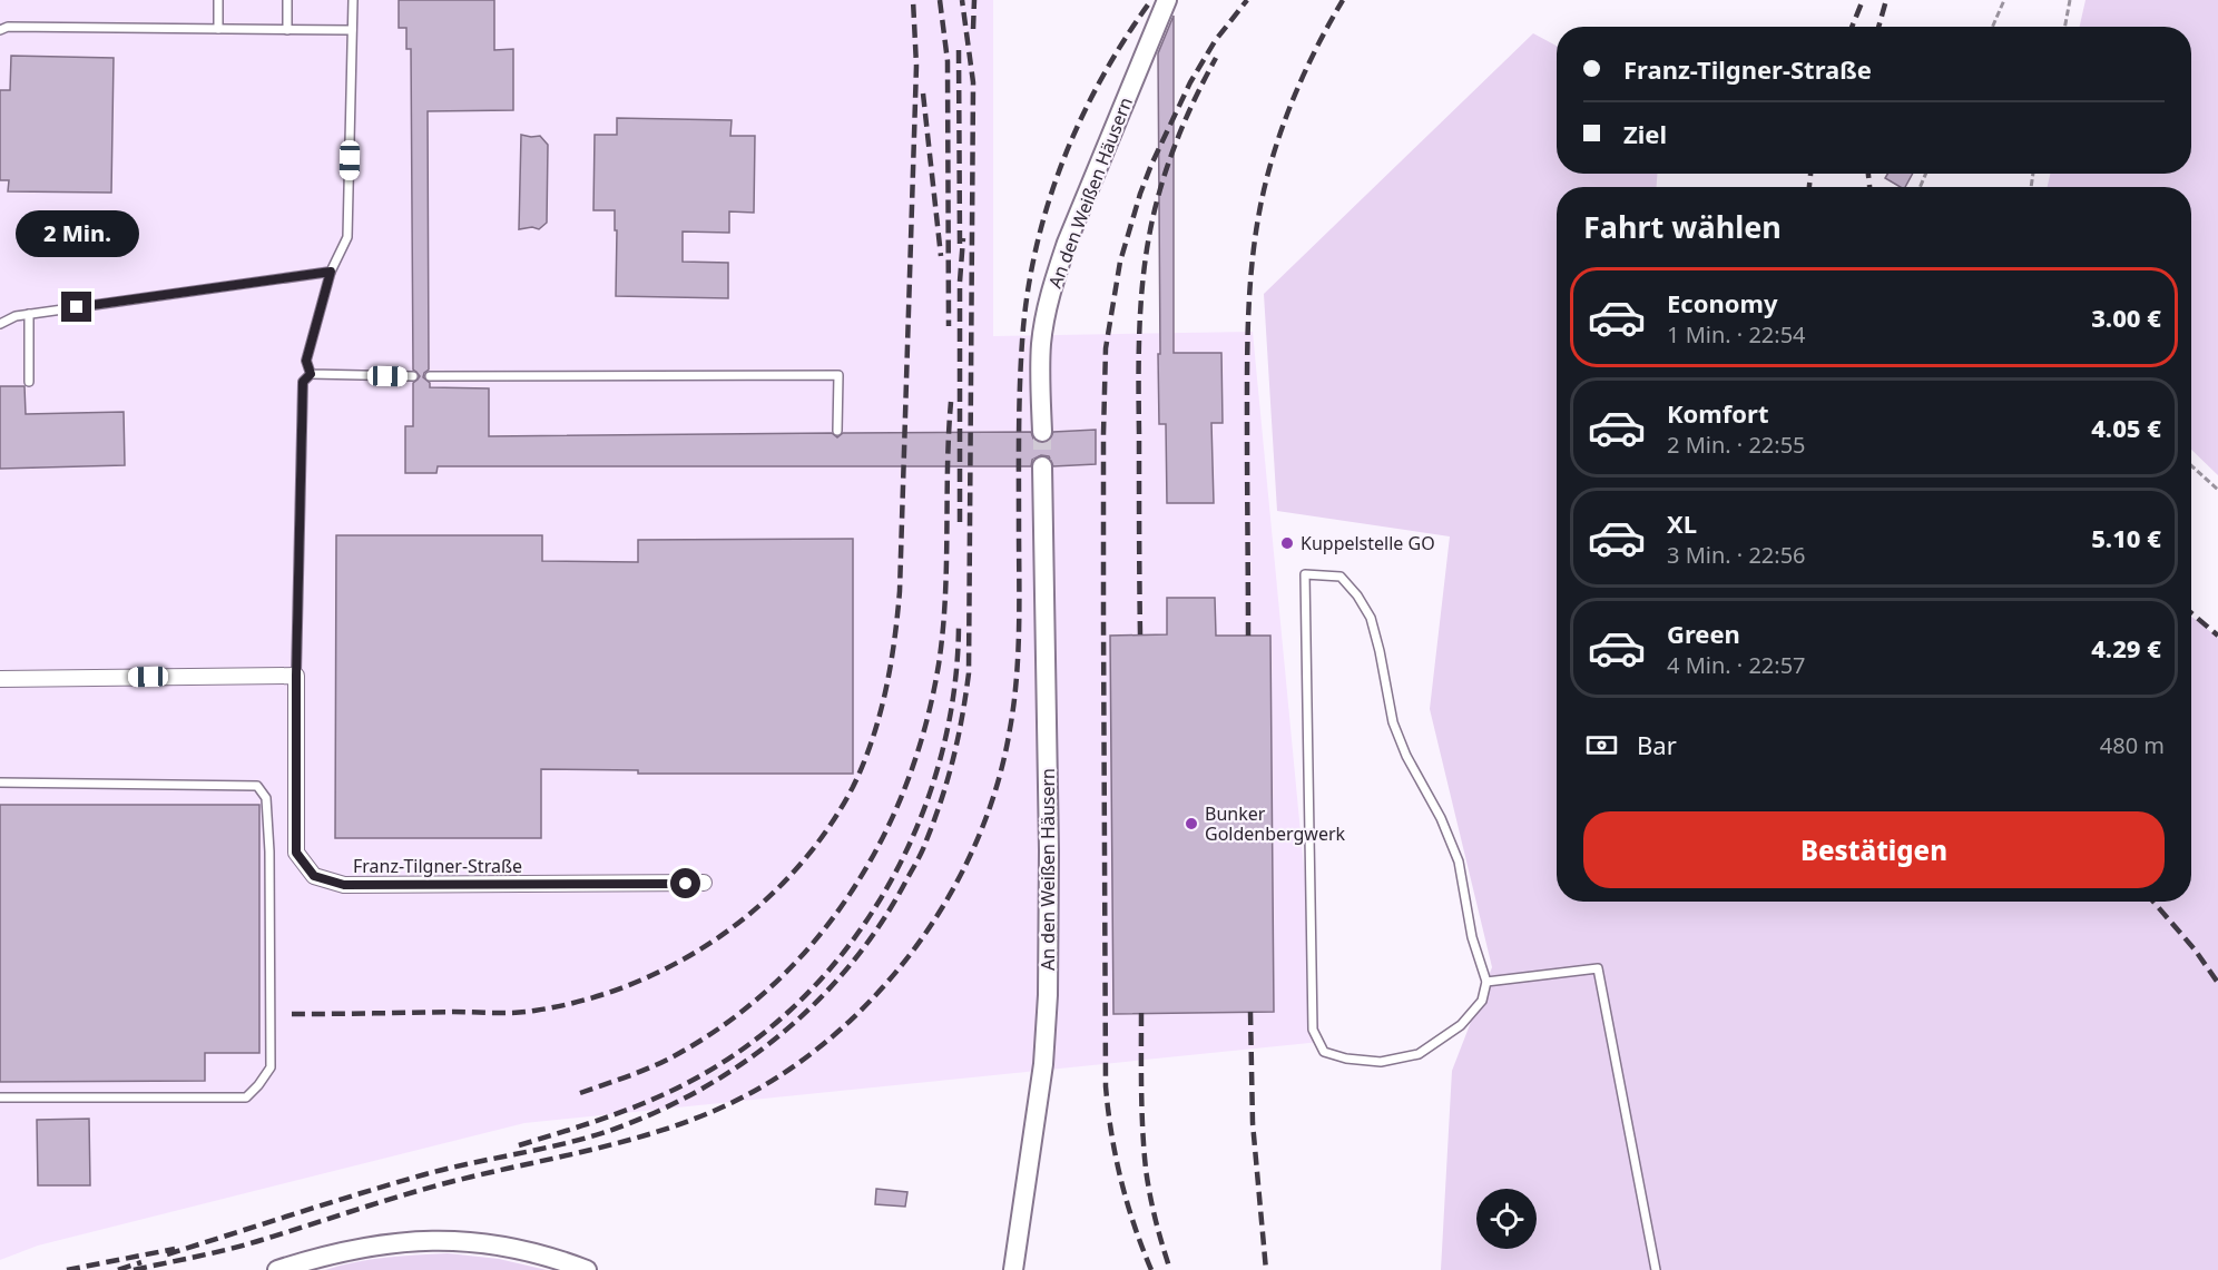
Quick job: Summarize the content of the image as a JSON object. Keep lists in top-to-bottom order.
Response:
{
  "streets": {
    "street": ["An den Weißen Häusern", "Franz-Tilgner-Straße"]
  },
  "places": ["Kuppelstelle GO", "Bunker Goldenbergwerk"],
  "page": {
    "banner": ["Franz-Tilgner-Straße", "Ziel"],
    "heading": "Fahrt wählen",
    "bubble": "2 Min.",
    "list": [
      {
        "name": "Economy",
        "note": "1 Min. · 22:54",
        "value": "3.00 €"
      },
      {
        "name": "Komfort",
        "note": "2 Min. · 22:55",
        "value": "4.05 €"
      },
      {
        "name": "XL",
        "note": "3 Min. · 22:56",
        "value": "5.10 €"
      },
      {
        "name": "Green",
        "note": "4 Min. · 22:57",
        "value": "4.29 €"
      }
    ],
    "pay": ["Bar", "480 m"],
    "buttons": "Bestätigen"
  }
}
